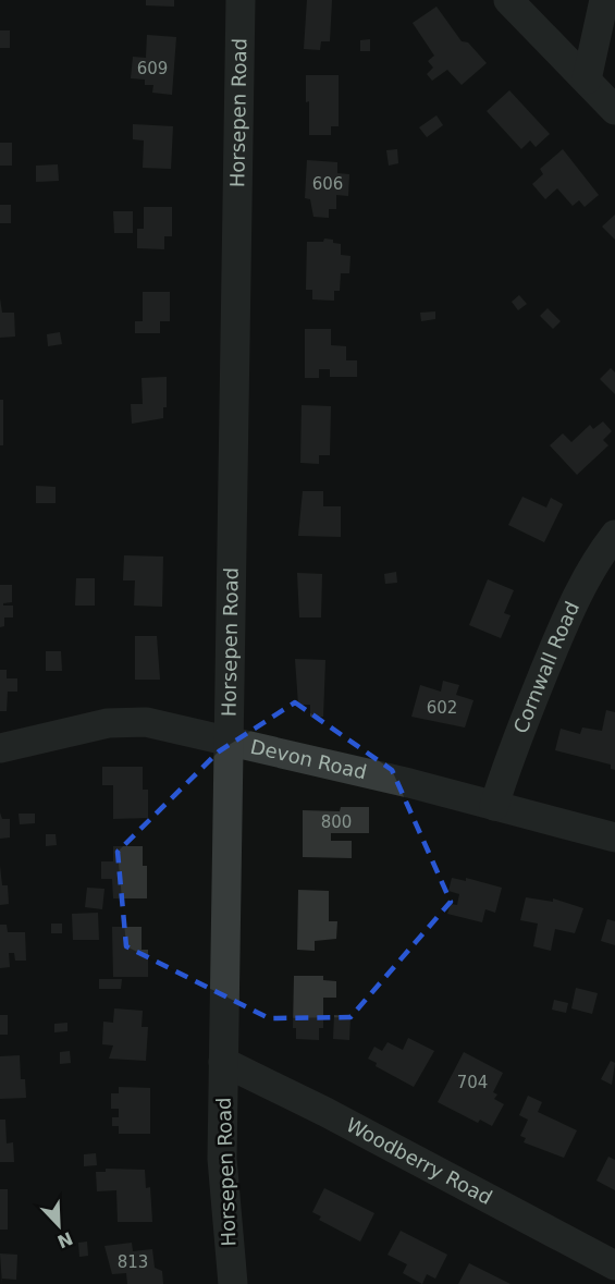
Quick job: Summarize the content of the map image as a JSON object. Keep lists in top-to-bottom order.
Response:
{
  "streets": {
    "street": [
      "Horsepen Road",
      "Cornwall Road",
      "Devon Road",
      "Woodberry Road"
    ]
  },
  "crossings": [
    ["Horsepen Road", "Devon Road"],
    ["Horsepen Road", "Woodberry Road"],
    ["Cornwall Road", "Devon Road"]
  ],
  "house_numbers": [
    "609",
    "606",
    "602",
    "800",
    "704",
    "813"
  ],
  "north": "bottom right"
}
